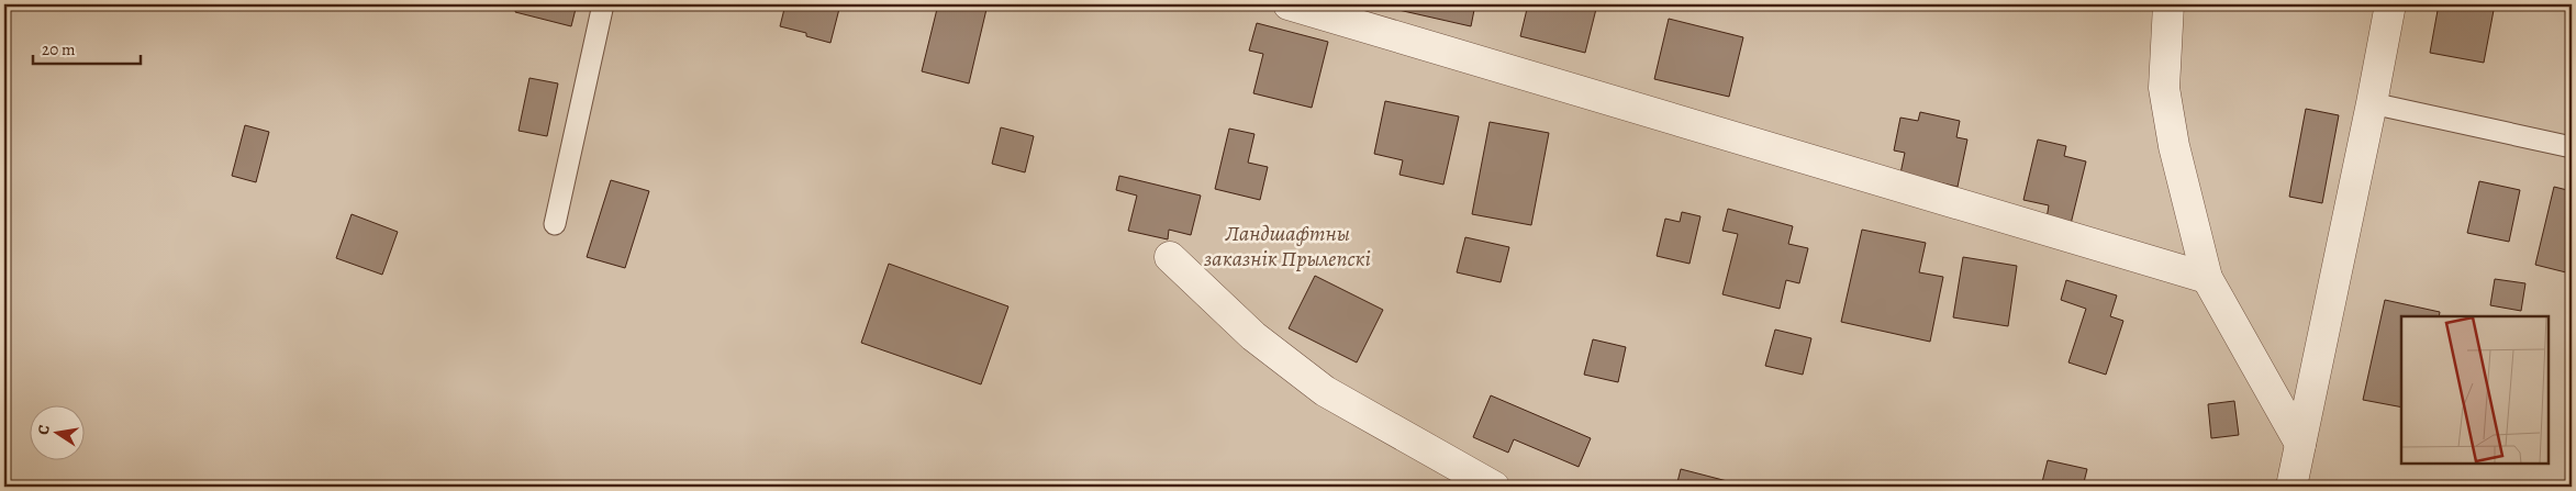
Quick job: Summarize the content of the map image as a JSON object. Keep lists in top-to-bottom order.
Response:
{
  "parks": ["Ландшафтны заказнік Прылепскі"],
  "scale_bar": "20 m",
  "north": "left"
}
